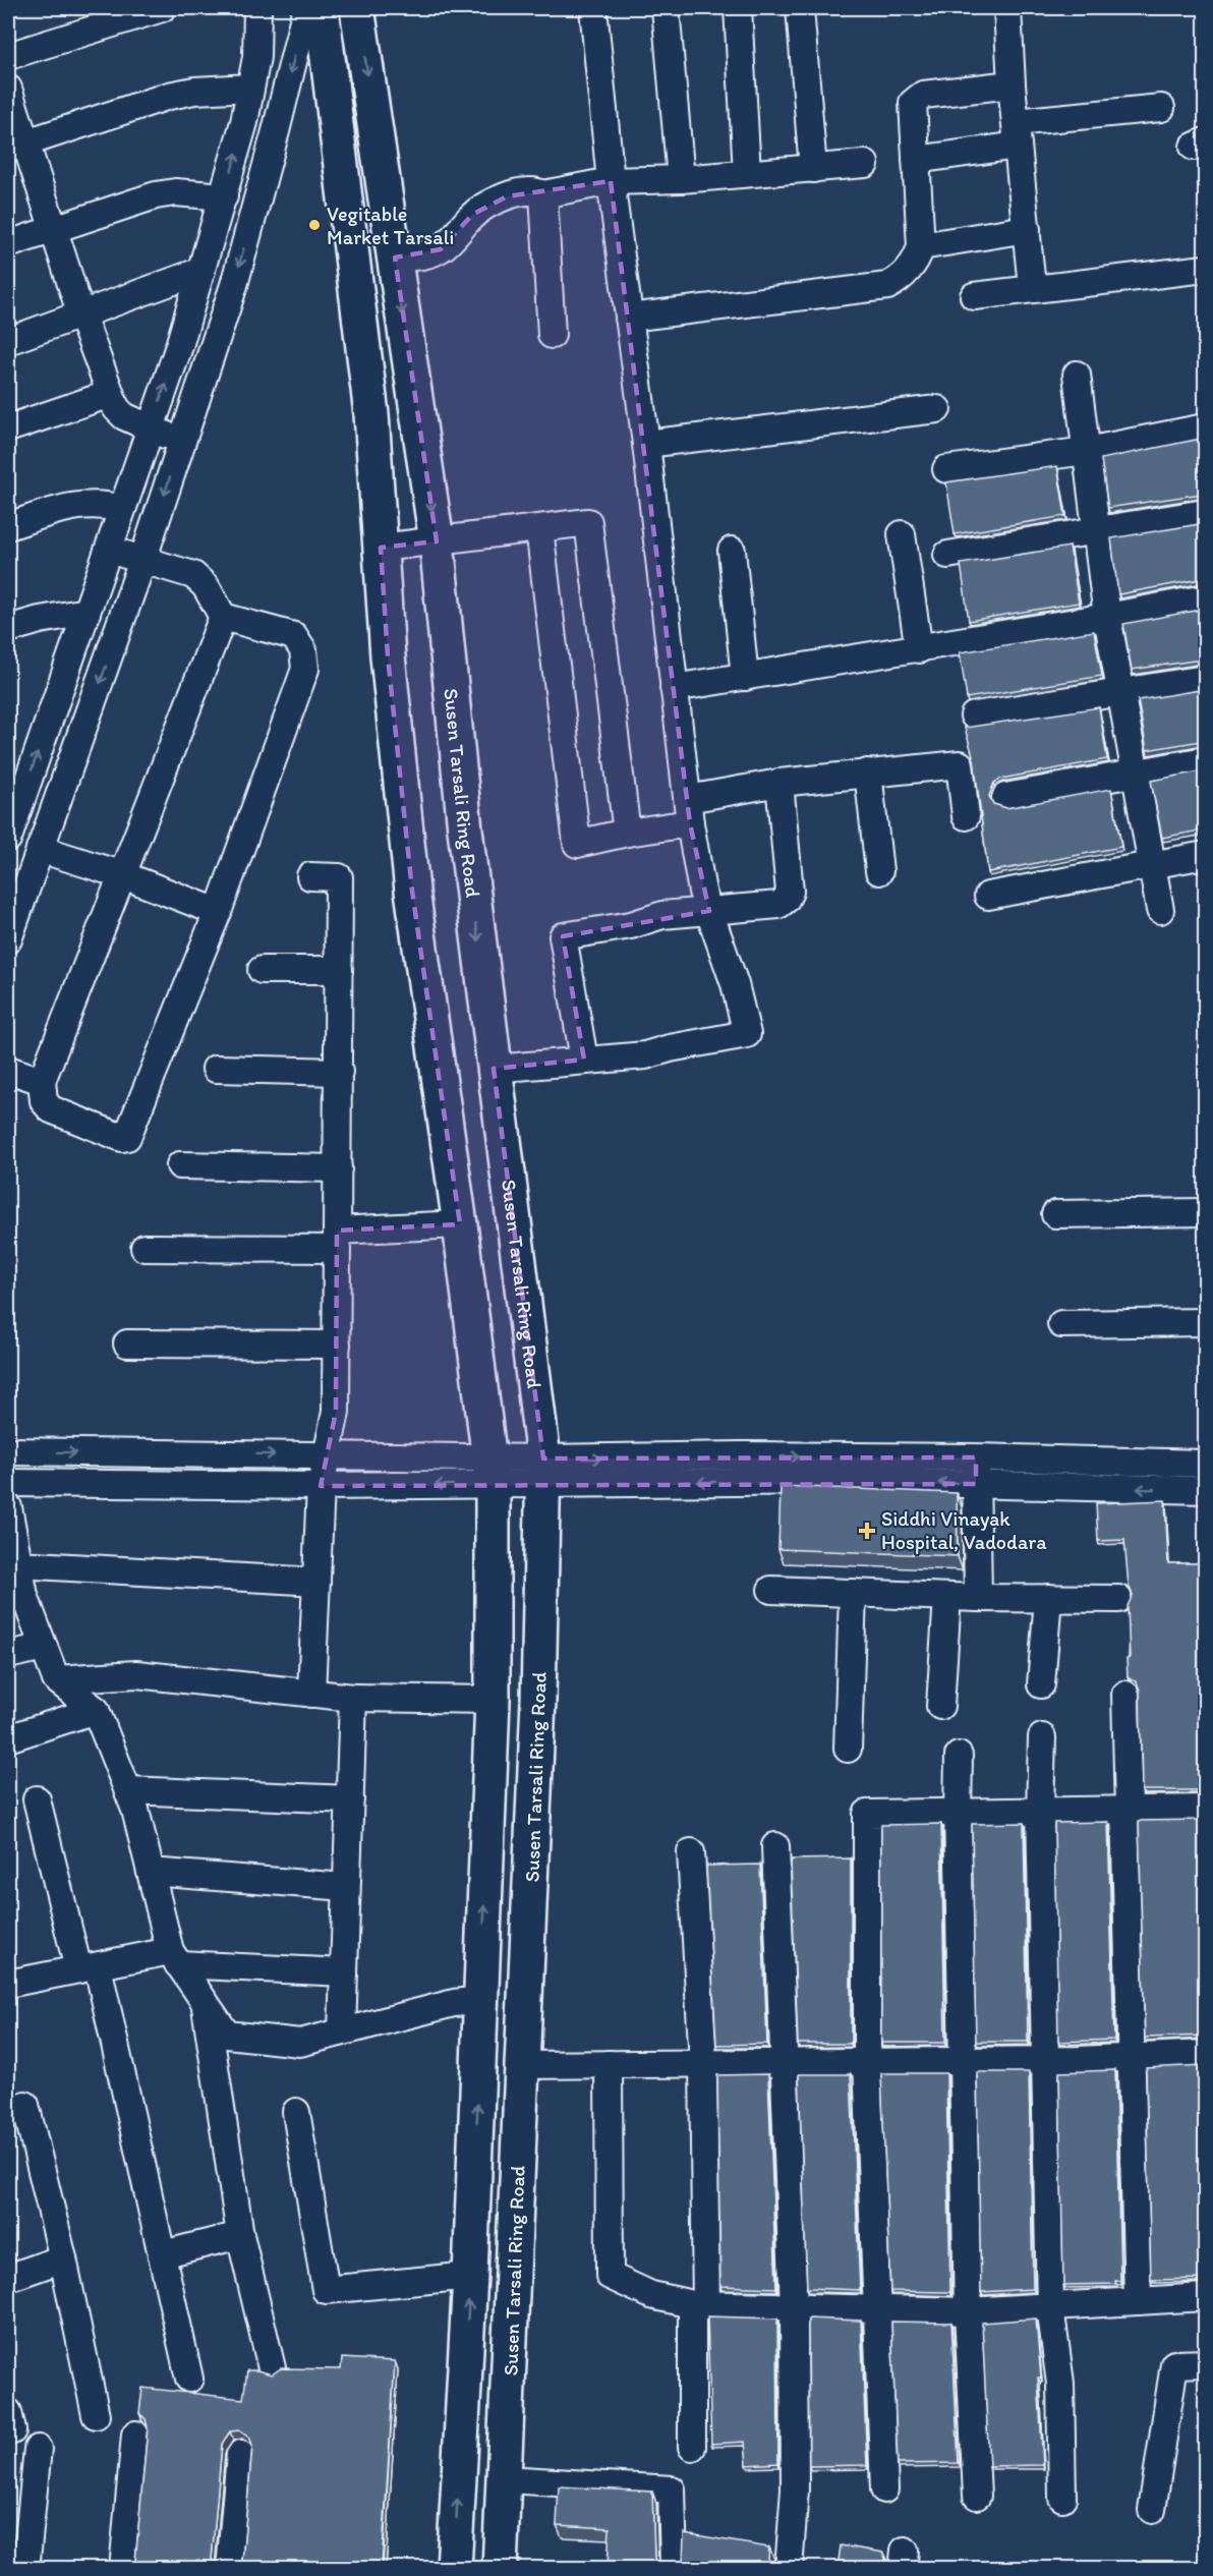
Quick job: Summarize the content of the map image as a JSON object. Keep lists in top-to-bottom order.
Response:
{
  "streets": {
    "main road": ["Susen Tarsali Ring Road"]
  },
  "places": {
    "other": ["Vegitable Market Tarsali"],
    "health": ["Siddhi Vinayak Hospital, Vadodara"]
  }
}
